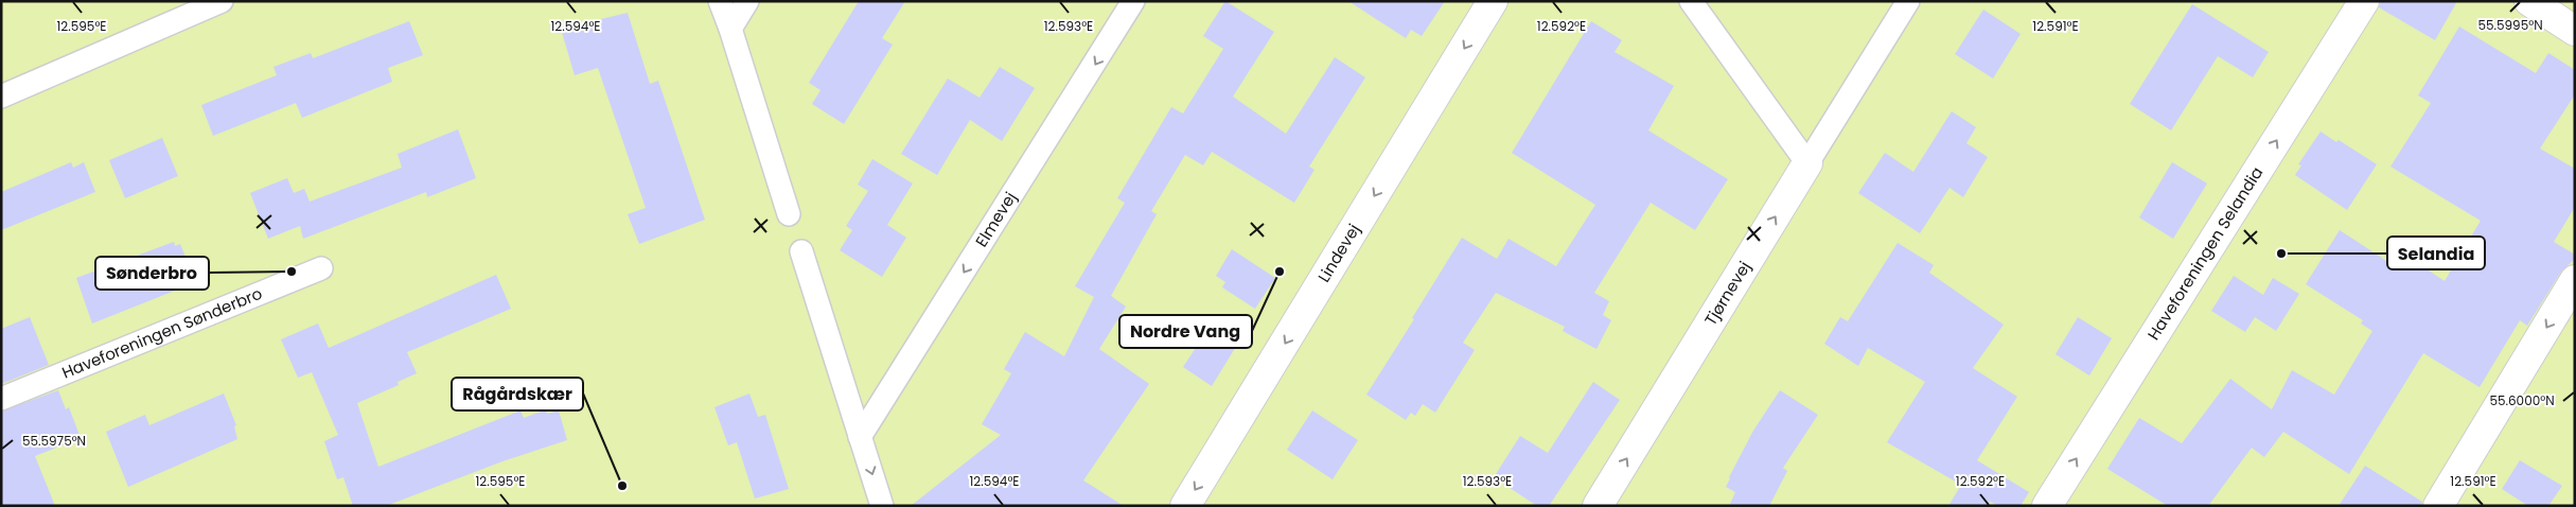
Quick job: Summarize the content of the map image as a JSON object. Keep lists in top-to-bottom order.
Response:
{
  "streets": {
    "street": ["Lindevej", "Haveforeningen Selandia", "Tjørnevej"],
    "lane": ["Elmevej", "Haveforeningen Sønderbro"]
  },
  "one_way": [
    "Elmevej",
    "Lindevej",
    "Haveforeningen Selandia",
    "Tjørnevej"
  ],
  "places": [
    "Selandia",
    "Sønderbro",
    "Nordre Vang",
    "Rågårdskær"
  ],
  "coordinates": [
    "55.5995°N",
    "12.595°E",
    "12.594°E",
    "12.593°E",
    "12.592°E",
    "12.591°E",
    "55.6000°N",
    "55.5975°N"
  ]
}
